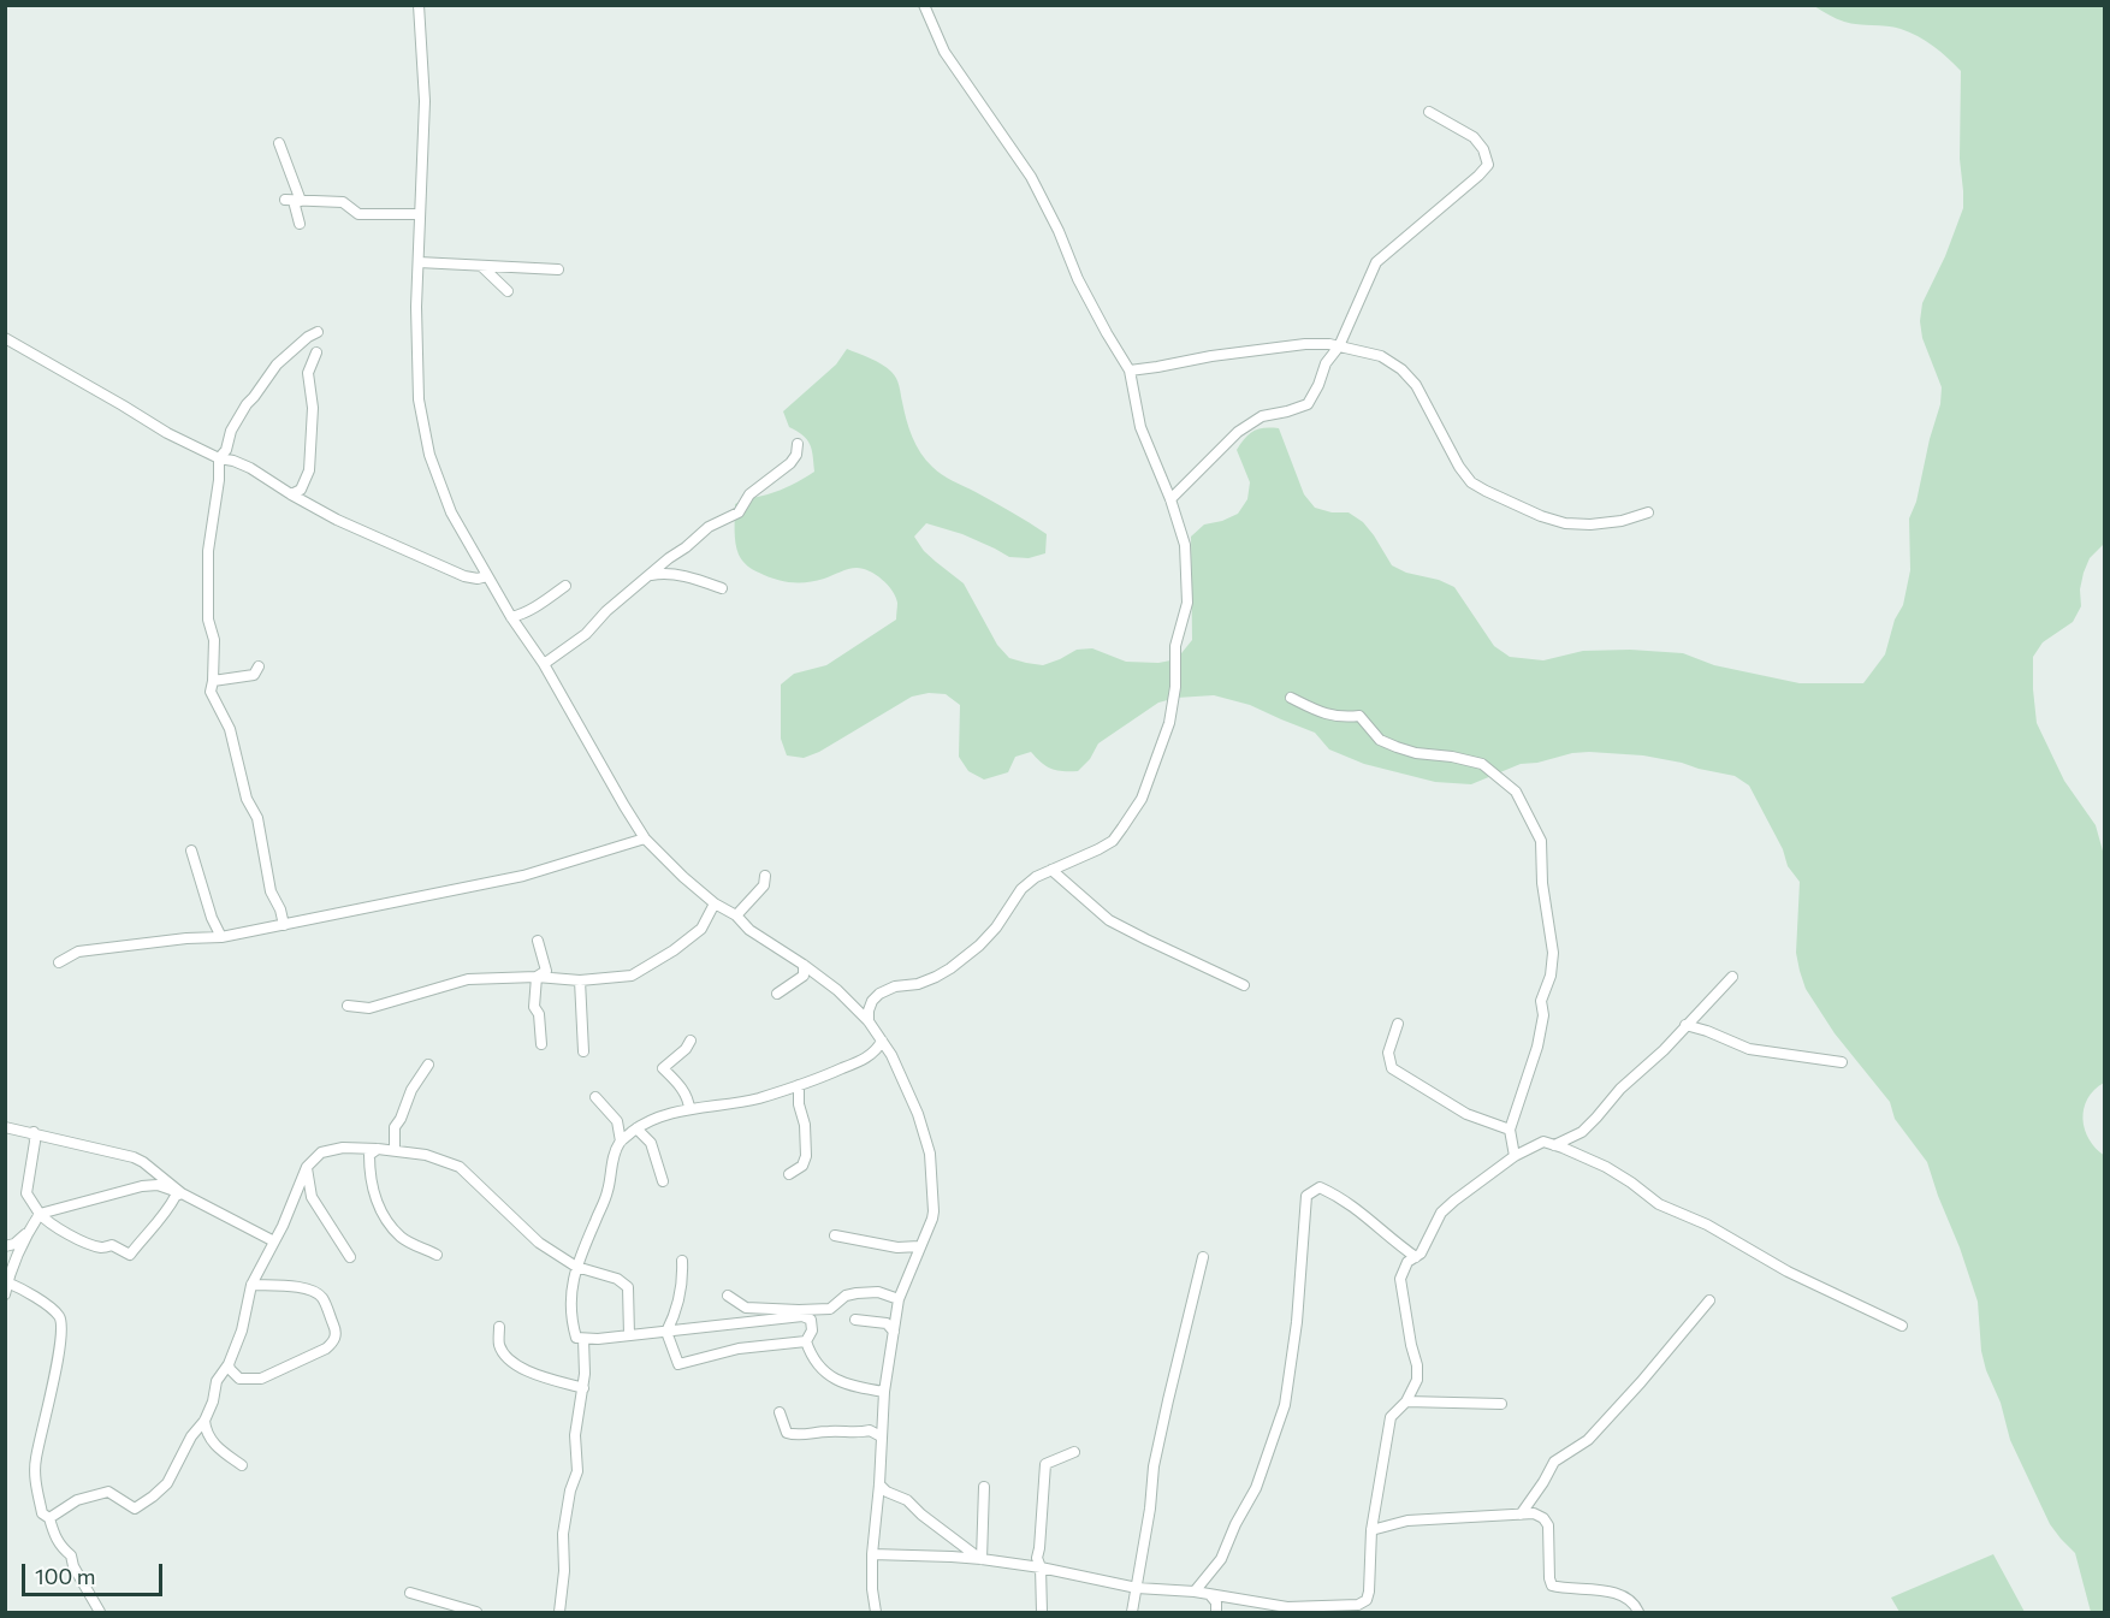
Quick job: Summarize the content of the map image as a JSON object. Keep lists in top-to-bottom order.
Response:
{
  "scale_bar": "100 m"
}
